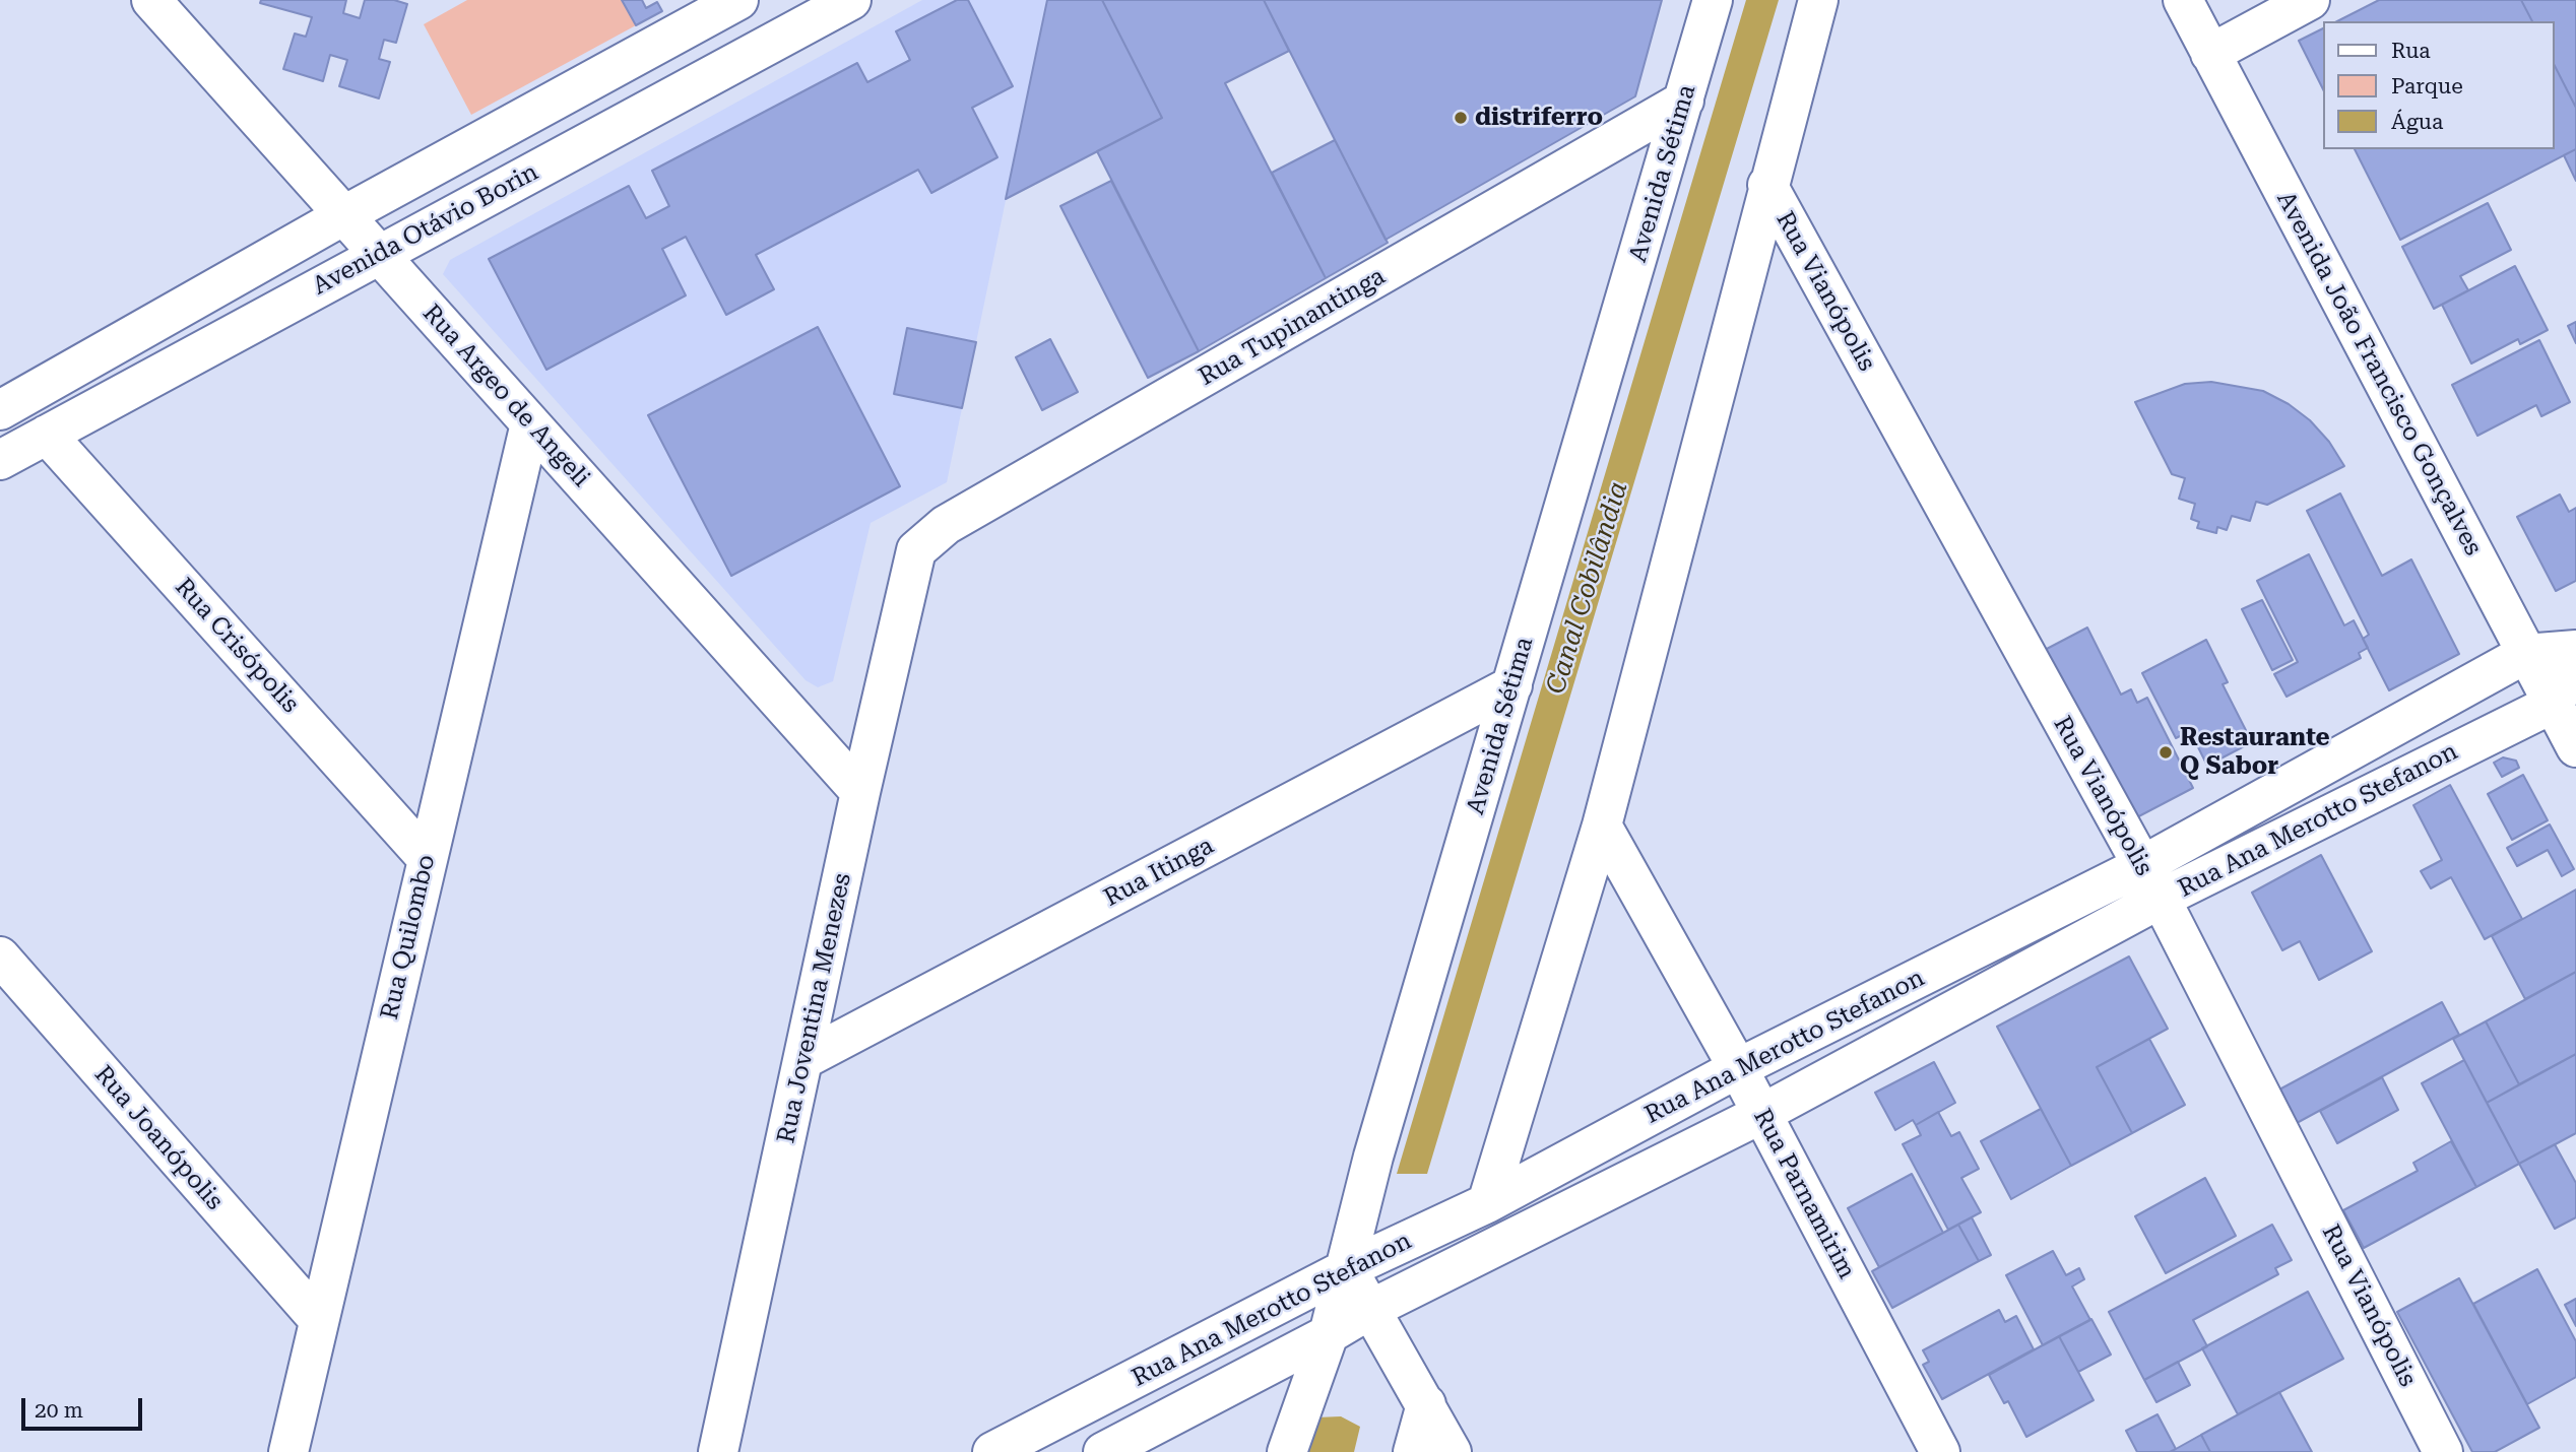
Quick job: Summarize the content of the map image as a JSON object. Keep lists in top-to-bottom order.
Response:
{
  "streets": {
    "street": [
      "Avenida Sétima",
      "Avenida Otávio Borin",
      "Rua Vianópolis",
      "Rua Tupinantinga",
      "Avenida João Francisco Gonçalves",
      "Rua Argeo de Angeli",
      "Rua Crisópolis",
      "Rua Ana Merotto Stefanon",
      "Rua Itinga",
      "Rua Quilombo",
      "Rua Joventina Menezes",
      "Rua Joanópolis",
      "Rua Parnamirim"
    ]
  },
  "crossings": [
    ["Avenida Sétima", "Rua Tupinantinga"],
    ["Avenida Sétima", "Rua Ana Merotto Stefanon"],
    ["Avenida Sétima", "Rua Itinga"],
    ["Avenida Otávio Borin", "Rua Argeo de Angeli"],
    ["Avenida Otávio Borin", "Rua Crisópolis"],
    ["Rua Vianópolis", "Rua Ana Merotto Stefanon"],
    ["Rua Tupinantinga", "Rua Joventina Menezes"],
    ["Avenida João Francisco Gonçalves", "Rua Ana Merotto Stefanon"],
    ["Rua Argeo de Angeli", "Rua Quilombo"],
    ["Rua Argeo de Angeli", "Rua Joventina Menezes"],
    ["Rua Crisópolis", "Rua Quilombo"],
    ["Rua Ana Merotto Stefanon", "Rua Parnamirim"],
    ["Rua Itinga", "Rua Joventina Menezes"],
    ["Rua Quilombo", "Rua Joanópolis"]
  ],
  "water": ["Canal Cobilândia"],
  "places": ["distriferro", "Restaurante Q Sabor"],
  "legend": ["Rua", "Parque", "Água"],
  "scale_bar": "20 m"
}
